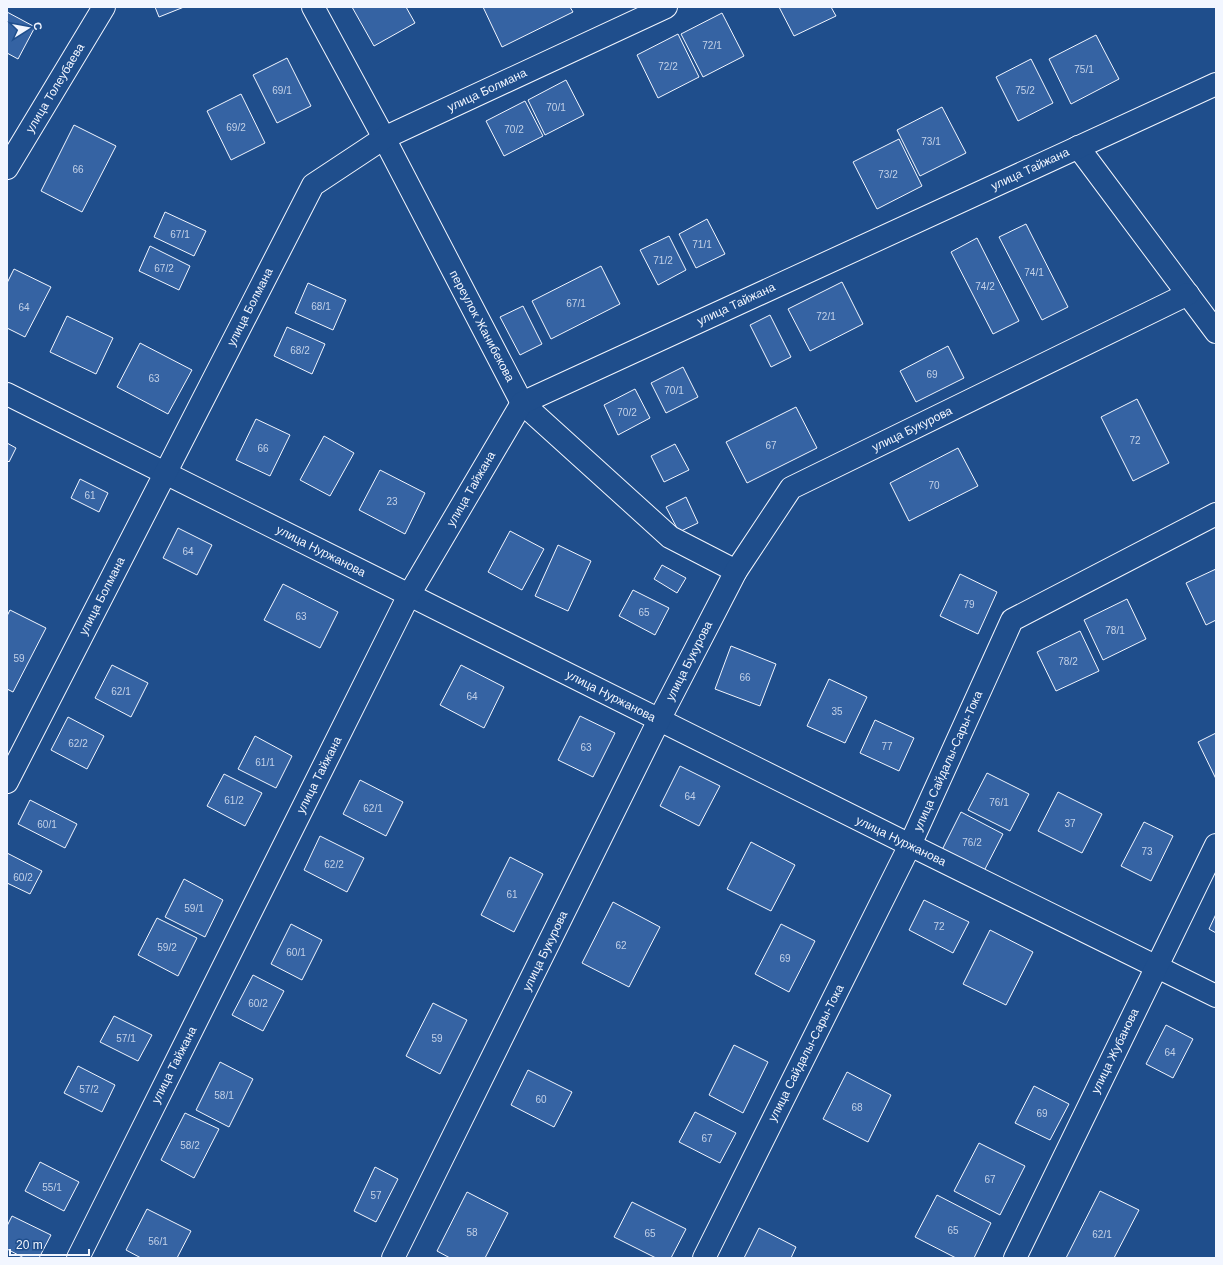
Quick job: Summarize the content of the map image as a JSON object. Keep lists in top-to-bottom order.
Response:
{
  "streets": {
    "street": [
      "улица Толеубаева",
      "улица Болмана",
      "улица Тайжана",
      "переулок Жанибекова",
      "улица Букурова",
      "улица Нуржанова",
      "улица Сайдалы-Сары-Тока",
      "улица Жубанова"
    ]
  },
  "crossings": [
    ["улица Болмана", "переулок Жанибекова"],
    ["улица Болмана", "улица Нуржанова"],
    ["улица Тайжана", "переулок Жанибекова"],
    ["улица Тайжана", "улица Нуржанова"],
    ["переулок Жанибекова", "улица Букурова"],
    ["улица Букурова", "улица Нуржанова"],
    ["улица Нуржанова", "улица Сайдалы-Сары-Тока"],
    ["улица Нуржанова", "улица Жубанова"]
  ],
  "house_numbers": [
    "72/1",
    "72/2",
    "75/1",
    "69/1",
    "75/2",
    "70/1",
    "69/2",
    "70/2",
    "73/1",
    "66",
    "73/2",
    "67/1",
    "71/1",
    "71/2",
    "67/2",
    "74/1",
    "74/2",
    "67/1",
    "68/1",
    "64",
    "72/1",
    "68/2",
    "69",
    "63",
    "70/1",
    "70/2",
    "72",
    "67",
    "66",
    "70",
    "61",
    "23",
    "64",
    "79",
    "65",
    "63",
    "78/1",
    "59",
    "78/2",
    "66",
    "62/1",
    "64",
    "35",
    "62/2",
    "77",
    "63",
    "61/1",
    "64",
    "61/2",
    "76/1",
    "62/1",
    "37",
    "60/1",
    "76/2",
    "73",
    "62/2",
    "60/2",
    "61",
    "59/1",
    "72",
    "62",
    "59/2",
    "60/1",
    "69",
    "60/2",
    "57/1",
    "59",
    "64",
    "57/2",
    "58/1",
    "60",
    "68",
    "69",
    "67",
    "58/2",
    "67",
    "55/1",
    "57",
    "65",
    "58",
    "65",
    "62/1",
    "56/1"
  ],
  "scale_bar": "20 m",
  "north": "right"
}
